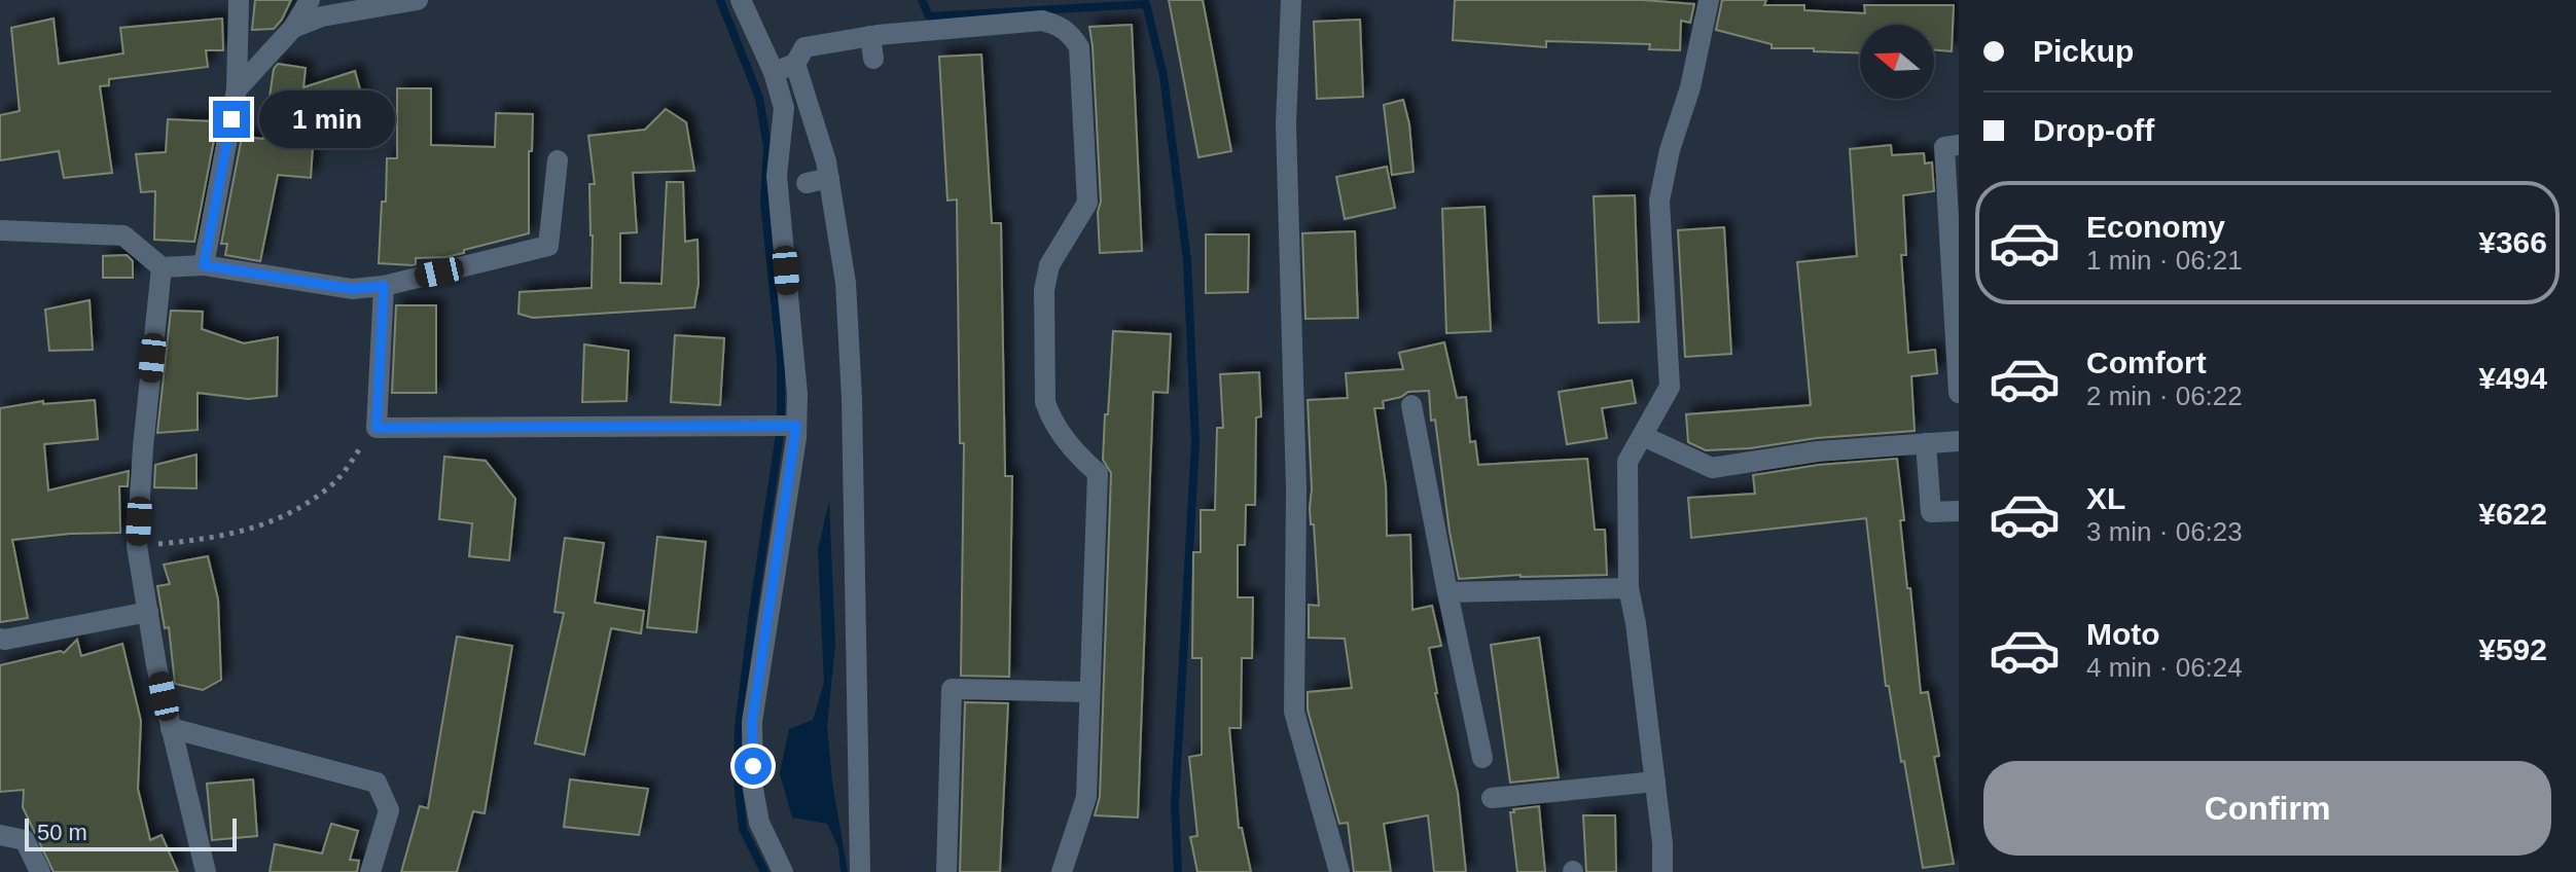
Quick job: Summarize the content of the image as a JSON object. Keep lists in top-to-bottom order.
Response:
{
  "scale_bar": "50 m",
  "north": "left",
  "page": {
    "banner": ["Pickup", "Drop-off"],
    "bubble": "1 min",
    "list": [
      {
        "name": "Economy",
        "note": "1 min · 06:21",
        "value": "¥366"
      },
      {
        "name": "Comfort",
        "note": "2 min · 06:22",
        "value": "¥494"
      },
      {
        "name": "XL",
        "note": "3 min · 06:23",
        "value": "¥622"
      },
      {
        "name": "Moto",
        "note": "4 min · 06:24",
        "value": "¥592"
      }
    ],
    "buttons": "Confirm",
    "scale": "50 m"
  }
}
